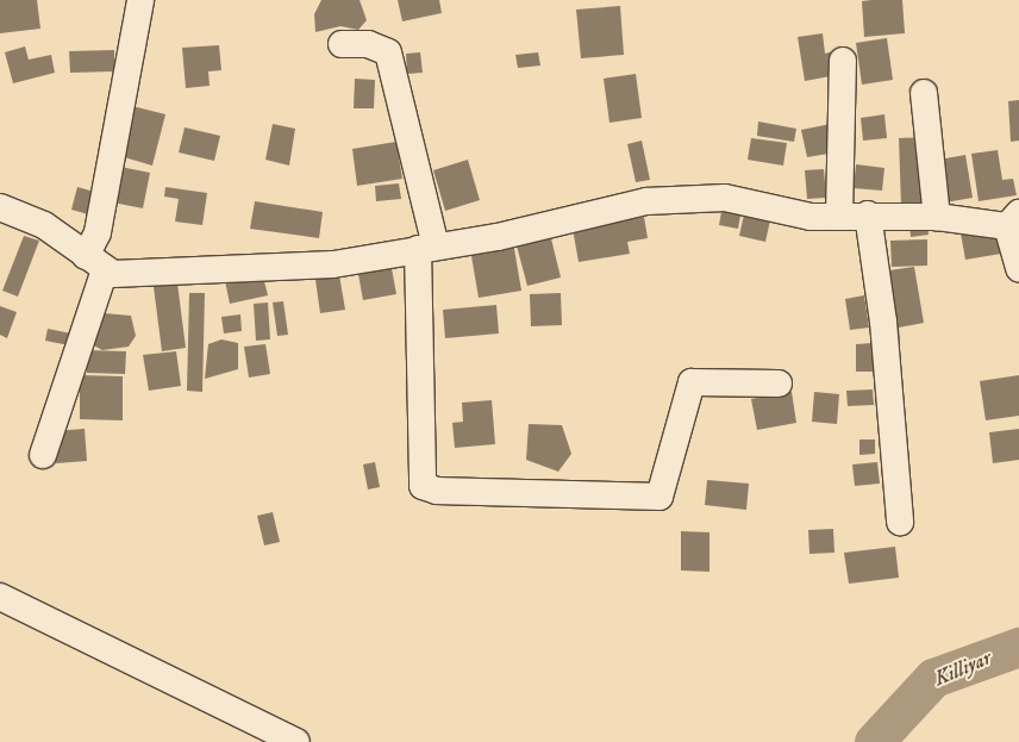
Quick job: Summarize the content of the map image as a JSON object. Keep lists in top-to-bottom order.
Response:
{
  "water": ["Killiyar"]
}
